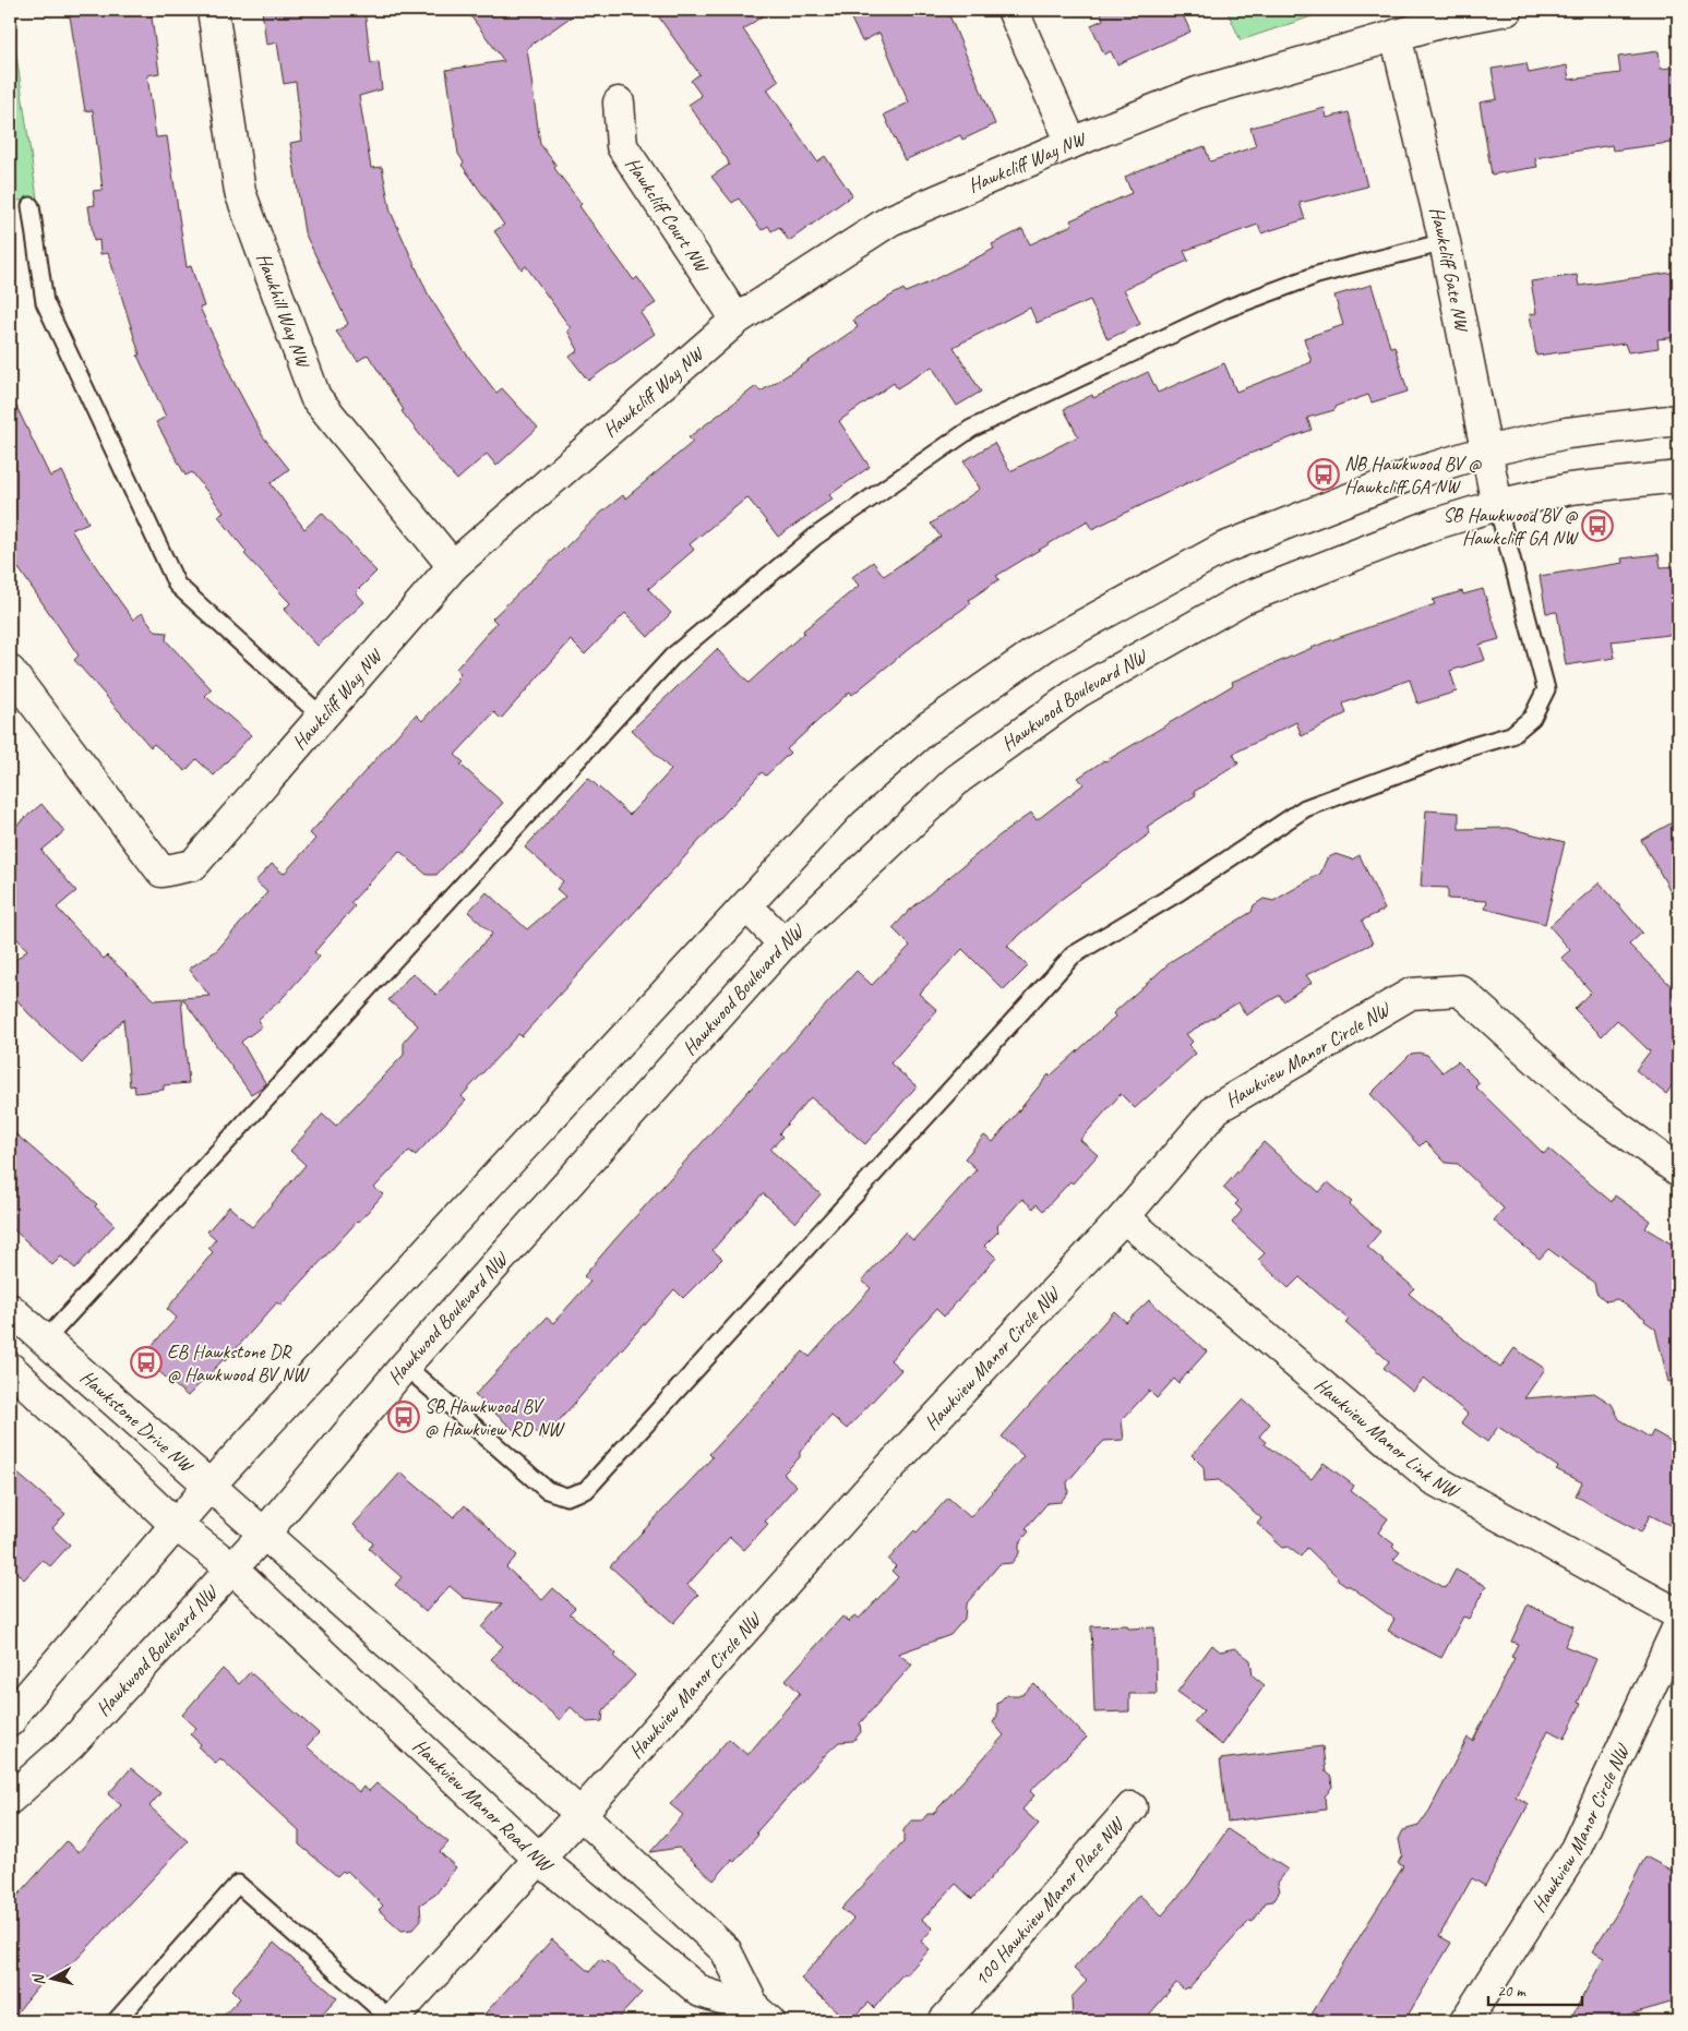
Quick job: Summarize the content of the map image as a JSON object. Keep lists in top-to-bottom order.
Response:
{
  "streets": {
    "street": [
      "Hawkcliff Way NW",
      "Hawkcliff Court NW",
      "Hawkcliff Gate NW",
      "Hawkhill Way NW",
      "Hawkwood Boulevard NW",
      "Hawkview Manor Circle NW",
      "Hawkstone Drive NW",
      "Hawkview Manor Link NW",
      "Hawkview Manor Road NW",
      "100 Hawkview Manor Place NW"
    ]
  },
  "crossings": [
    ["Hawkcliff Way NW", "Hawkcliff Court NW"],
    ["Hawkcliff Way NW", "Hawkcliff Gate NW"],
    ["Hawkcliff Way NW", "Hawkhill Way NW"],
    ["Hawkcliff Gate NW", "Hawkwood Boulevard NW"],
    ["Hawkwood Boulevard NW", "Hawkstone Drive NW"],
    ["Hawkwood Boulevard NW", "Hawkview Manor Road NW"],
    ["Hawkview Manor Circle NW", "Hawkview Manor Link NW"],
    ["Hawkview Manor Circle NW", "Hawkview Manor Road NW"],
    ["Hawkstone Drive NW", "Hawkview Manor Road NW"]
  ],
  "places": {
    "bus stop": [
      "NB Hawkwood BV @ Hawkcliff GA NW",
      "SB Hawkwood BV @ Hawkcliff GA NW",
      "EB Hawkstone DR @ Hawkwood BV NW",
      "SB Hawkwood BV @ Hawkview RD NW"
    ]
  },
  "scale_bar": "20 m",
  "north": "left"
}
